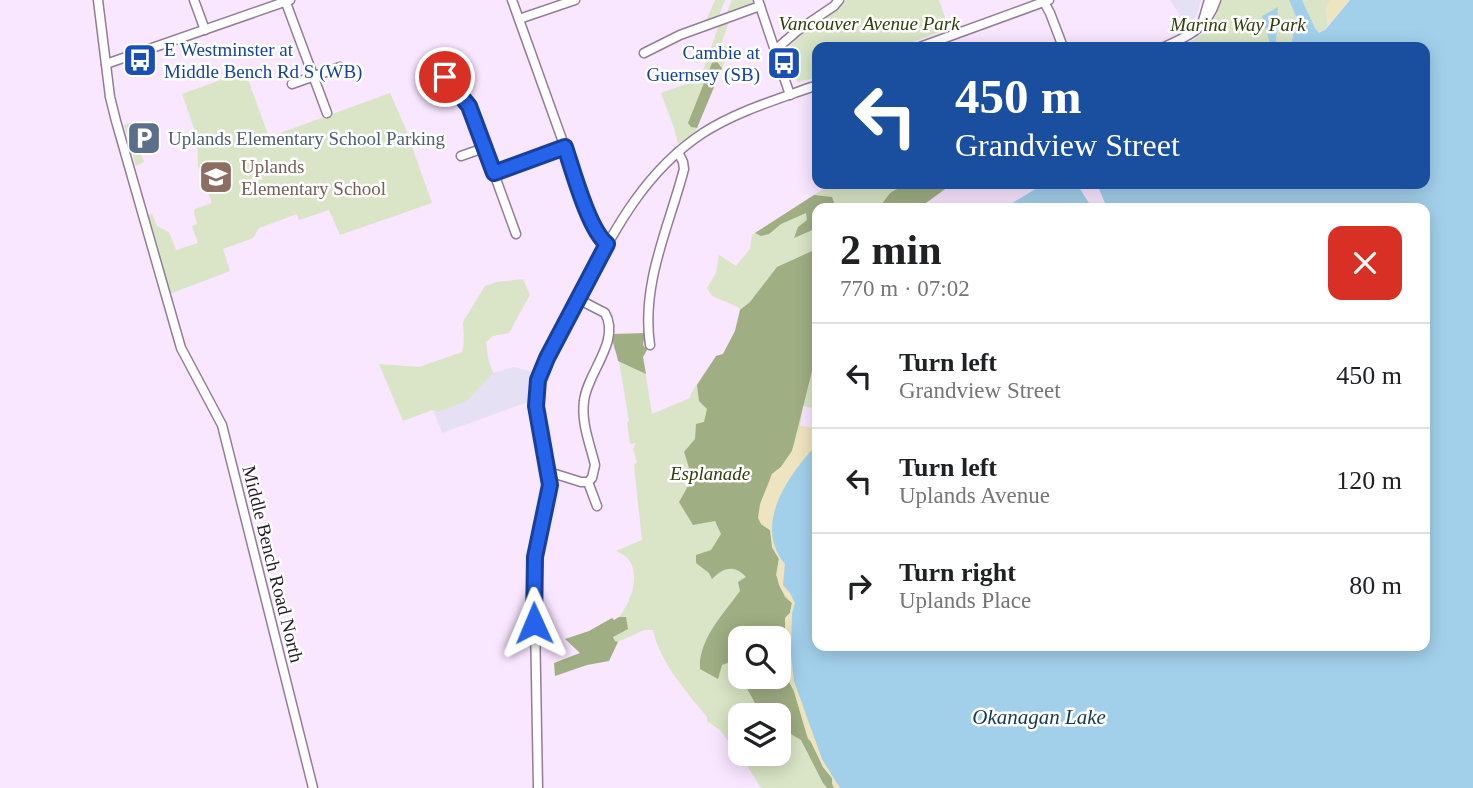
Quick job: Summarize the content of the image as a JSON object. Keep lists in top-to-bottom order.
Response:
{
  "streets": {
    "street": ["Middle Bench Road North"]
  },
  "water": ["Okanagan Lake"],
  "parks": ["Vancouver Avenue Park", "Marina Way Park", "Esplanade"],
  "places": {
    "bus stop": ["E Westminster at Middle Bench Rd S (WB)", "Cambie at Guernsey (SB)"],
    "parking": ["Uplands Elementary School Parking"],
    "school or university": ["Uplands Elementary School"]
  },
  "page": {
    "turn": ["450 m", "Grandview Street"],
    "heading": ["2 min", "770 m · 07:02"],
    "list": [
      {
        "name": "Turn left",
        "note": "Grandview Street",
        "value": "450 m"
      },
      {
        "name": "Turn left",
        "note": "Uplands Avenue",
        "value": "120 m"
      },
      {
        "name": "Turn right",
        "note": "Uplands Place",
        "value": "80 m"
      }
    ]
  }
}
